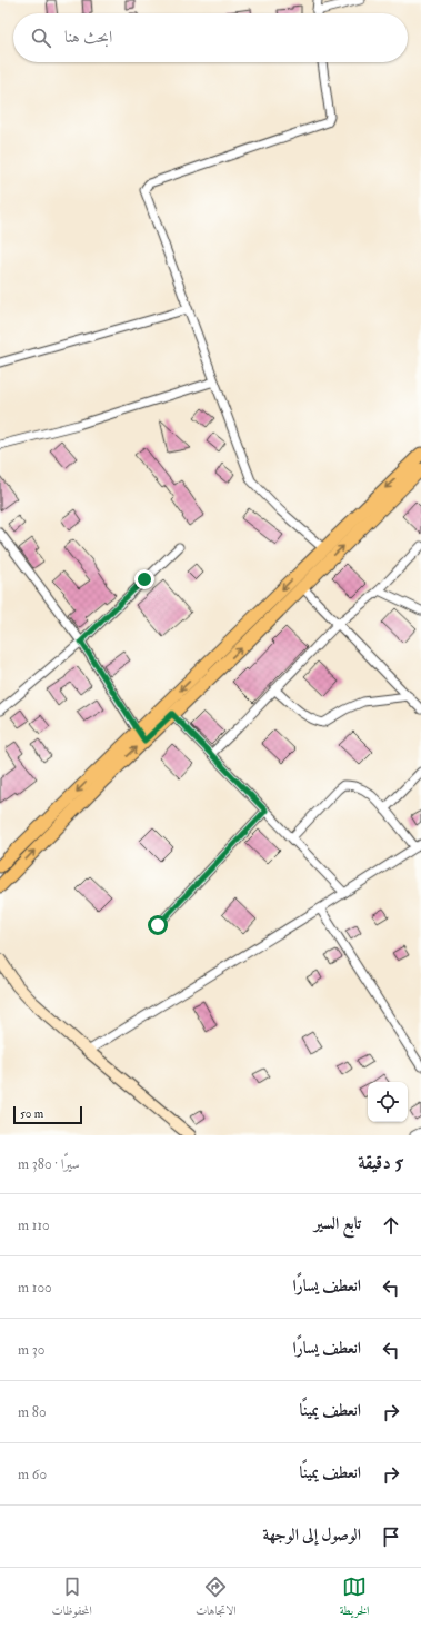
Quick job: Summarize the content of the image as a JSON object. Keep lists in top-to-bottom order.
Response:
{
  "scale_bar": "50 m",
  "page": {
    "search": "ابحث هنا",
    "scale": "50 m",
    "heading": ["5 دقيقة", "سيرًا · 380 m"],
    "list": [
      ["تابع السير", "110 m"],
      ["انعطف يسارًا", "100 m"],
      ["انعطف يسارًا", "30 m"],
      ["انعطف يمينًا", "80 m"],
      ["انعطف يمينًا", "60 m"],
      "الوصول إلى الوجهة"
    ],
    "nav": ["الخريطة", "الاتجاهات", "المحفوظات"]
  }
}
